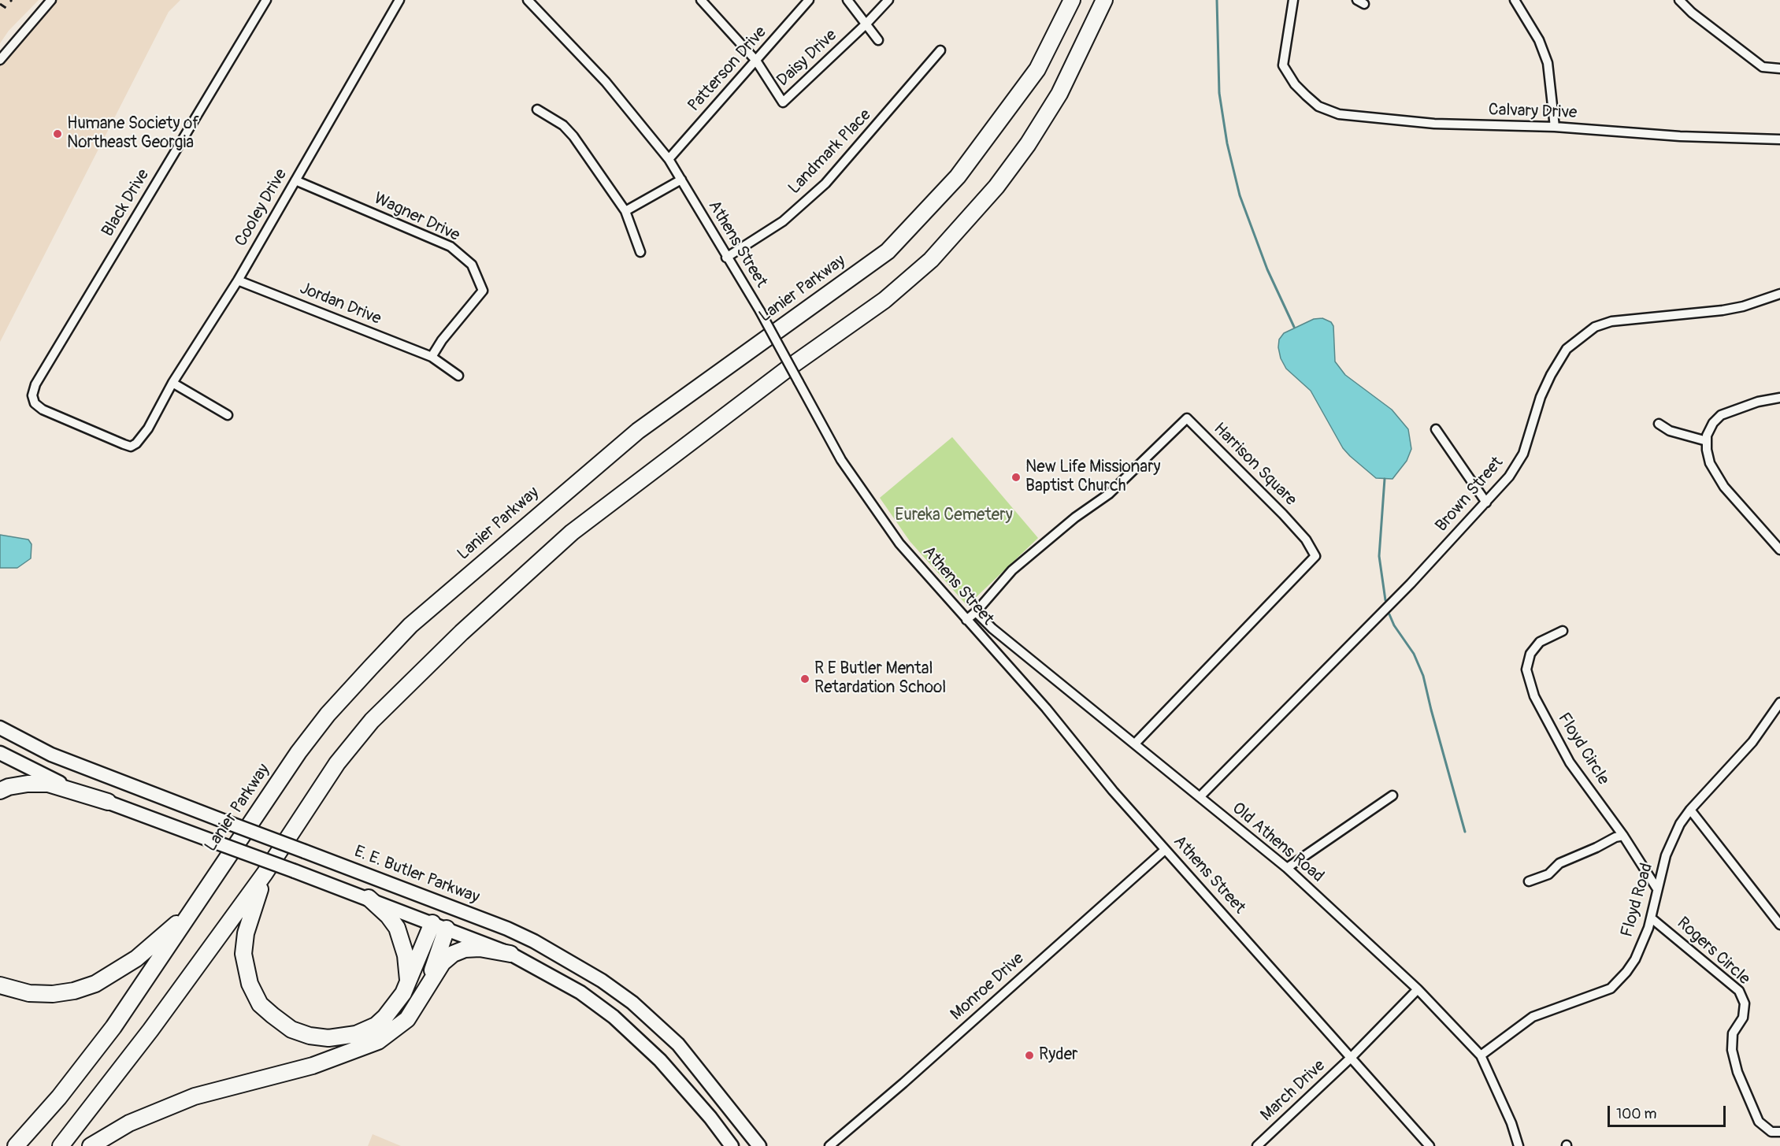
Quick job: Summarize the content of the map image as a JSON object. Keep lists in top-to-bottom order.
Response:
{
  "streets": {
    "highway": ["Lanier Parkway", "E. E. Butler Parkway"],
    "street": [
      "Daisy Drive",
      "Patterson Drive",
      "Calvary Drive",
      "Landmark Place",
      "Black Drive",
      "Cooley Drive",
      "Wagner Drive",
      "Athens Street",
      "Jordan Drive",
      "Harrison Square",
      "Brown Street",
      "Floyd Circle",
      "Old Athens Road",
      "Floyd Road",
      "Rogers Circle",
      "Monroe Drive",
      "March Drive"
    ]
  },
  "crossings": [
    ["Daisy Drive", "Patterson Drive"],
    ["Patterson Drive", "Athens Street"],
    ["Landmark Place", "Athens Street"],
    ["Black Drive", "Cooley Drive"],
    ["Cooley Drive", "Wagner Drive"],
    ["Cooley Drive", "Jordan Drive"],
    ["Wagner Drive", "Jordan Drive"],
    ["Athens Street", "Monroe Drive"],
    ["Athens Street", "March Drive"],
    ["Harrison Square", "Old Athens Road"],
    ["Brown Street", "Old Athens Road"],
    ["Floyd Circle", "Floyd Road"],
    ["Old Athens Road", "Floyd Road"],
    ["Old Athens Road", "March Drive"],
    ["Floyd Road", "Rogers Circle"]
  ],
  "parks": ["Eureka Cemetery"],
  "places": [
    "Humane Society of Northeast Georgia",
    "New Life Missionary Baptist Church",
    "R E Butler Mental Retardation School",
    "Ryder"
  ],
  "scale_bar": "100 m"
}
